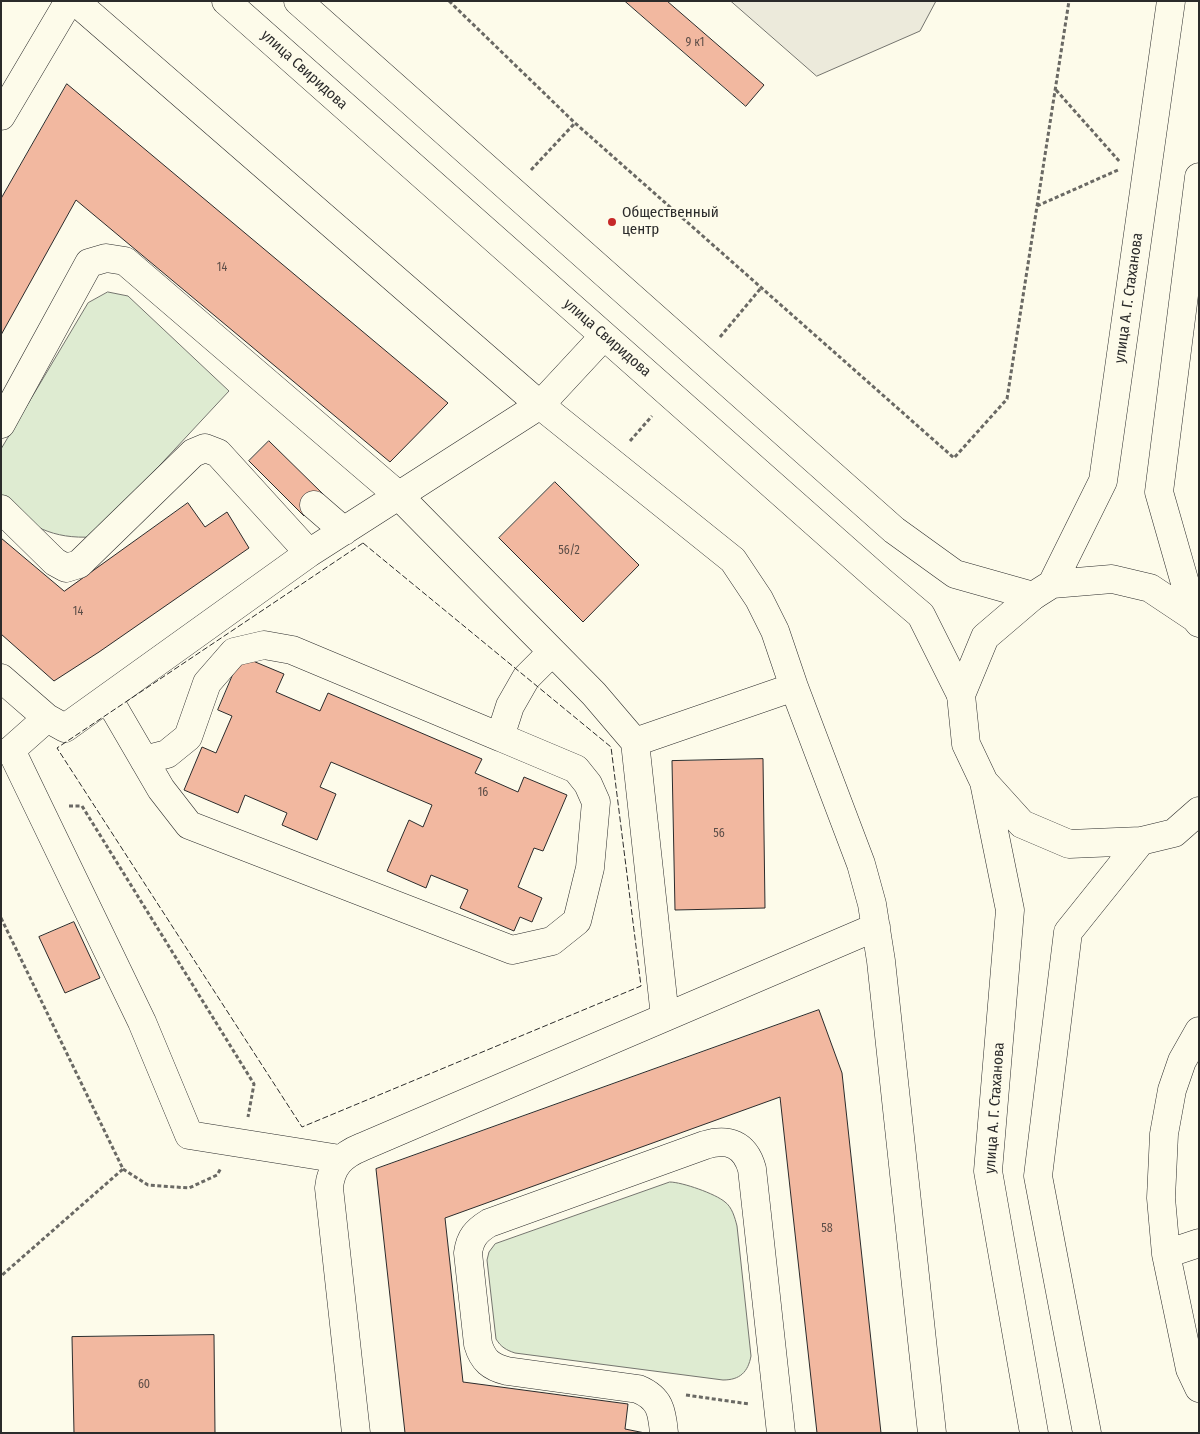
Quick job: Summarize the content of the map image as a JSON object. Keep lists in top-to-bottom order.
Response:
{
  "streets": {
    "main road": ["улица Свиридова", "улица А. Г. Стаханова"]
  },
  "places": ["Общественный центр"],
  "house_numbers": [
    "9 к1",
    "14",
    "56/2",
    "14",
    "16",
    "56",
    "58",
    "60"
  ]
}
